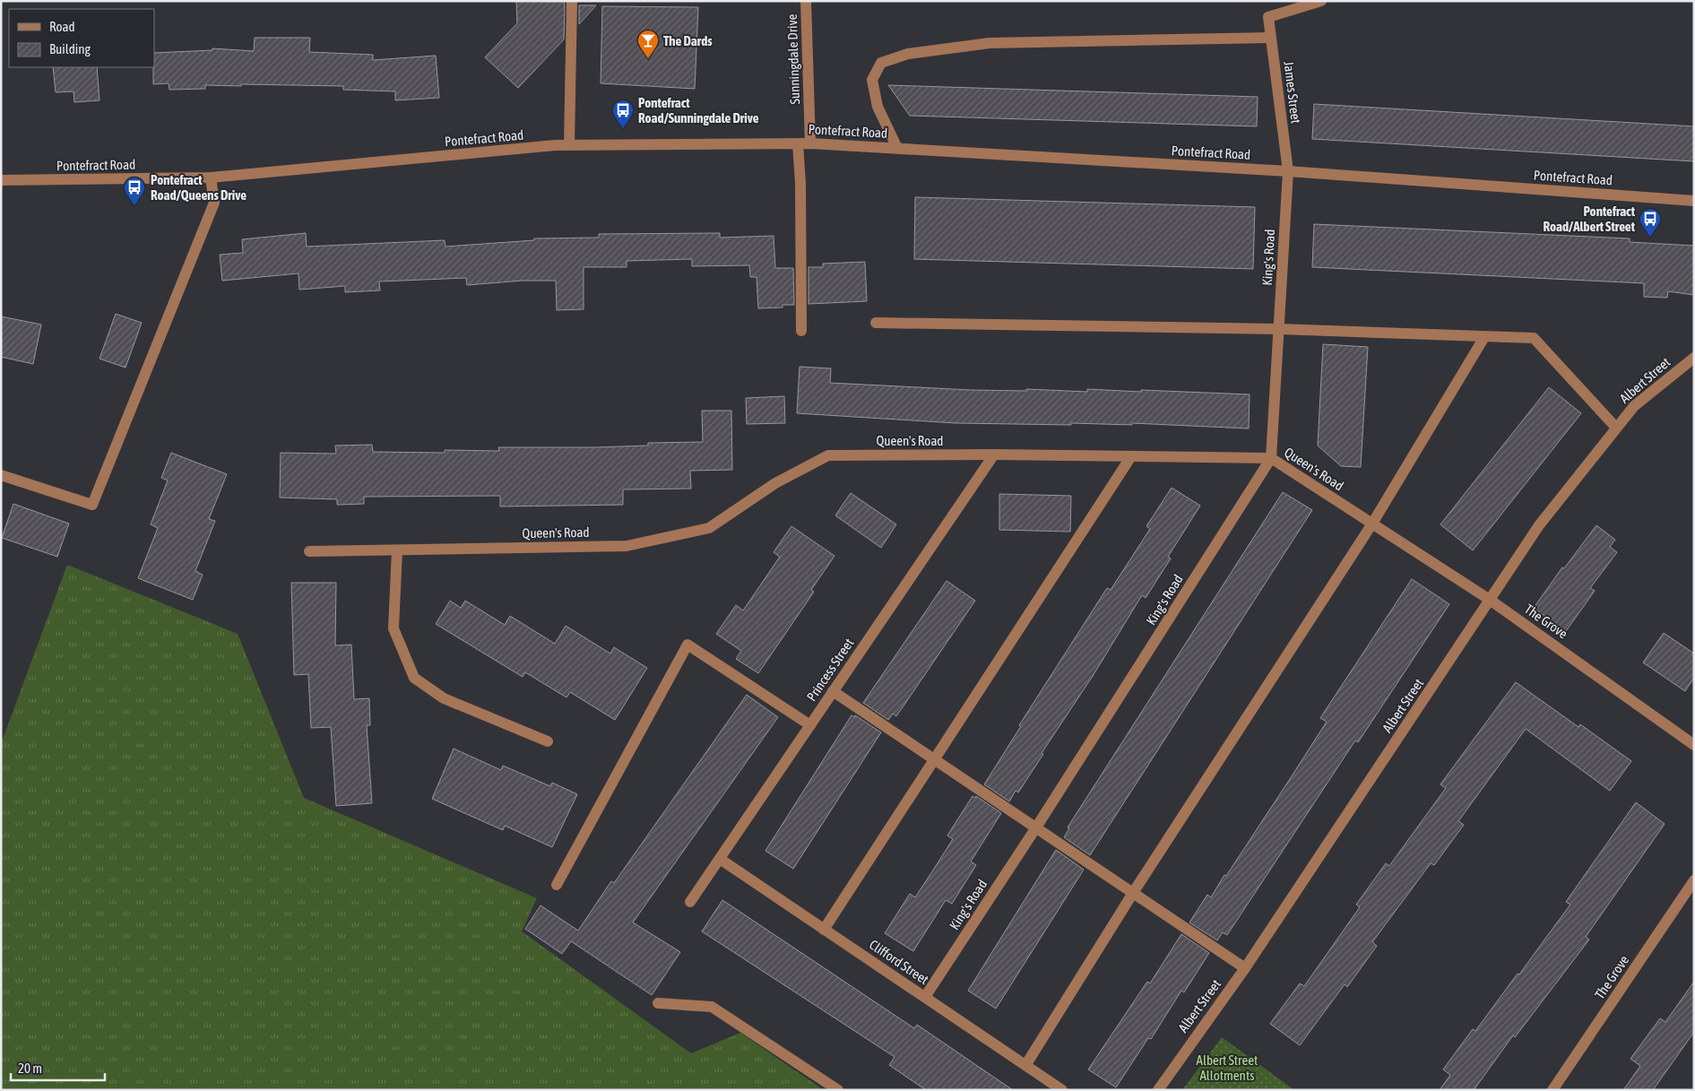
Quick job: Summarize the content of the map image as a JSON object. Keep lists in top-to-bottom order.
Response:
{
  "streets": {
    "street": [
      "Sunningdale Drive",
      "James Street",
      "Pontefract Road",
      "King's Road",
      "Albert Street",
      "Queen's Road",
      "The Grove",
      "Princess Street",
      "Clifford Street"
    ]
  },
  "crossings": [
    ["Sunningdale Drive", "Pontefract Road"],
    ["James Street", "Pontefract Road"],
    ["James Street", "King's Road"],
    ["Pontefract Road", "King's Road"],
    ["King's Road", "Queen's Road"],
    ["King's Road", "Clifford Street"],
    ["Albert Street", "Queen's Road"],
    ["Albert Street", "The Grove"],
    ["Queen's Road", "The Grove"],
    ["Queen's Road", "Princess Street"],
    ["Princess Street", "Clifford Street"]
  ],
  "parks": ["Albert Street Allotments"],
  "places": {
    "bar": ["The Dards"],
    "bus stop": ["Pontefract Road/Sunningdale Drive", "Pontefract Road/Queens Drive", "Pontefract Road/Albert Street"]
  },
  "legend": ["Road", "Building"],
  "scale_bar": "20 m"
}
